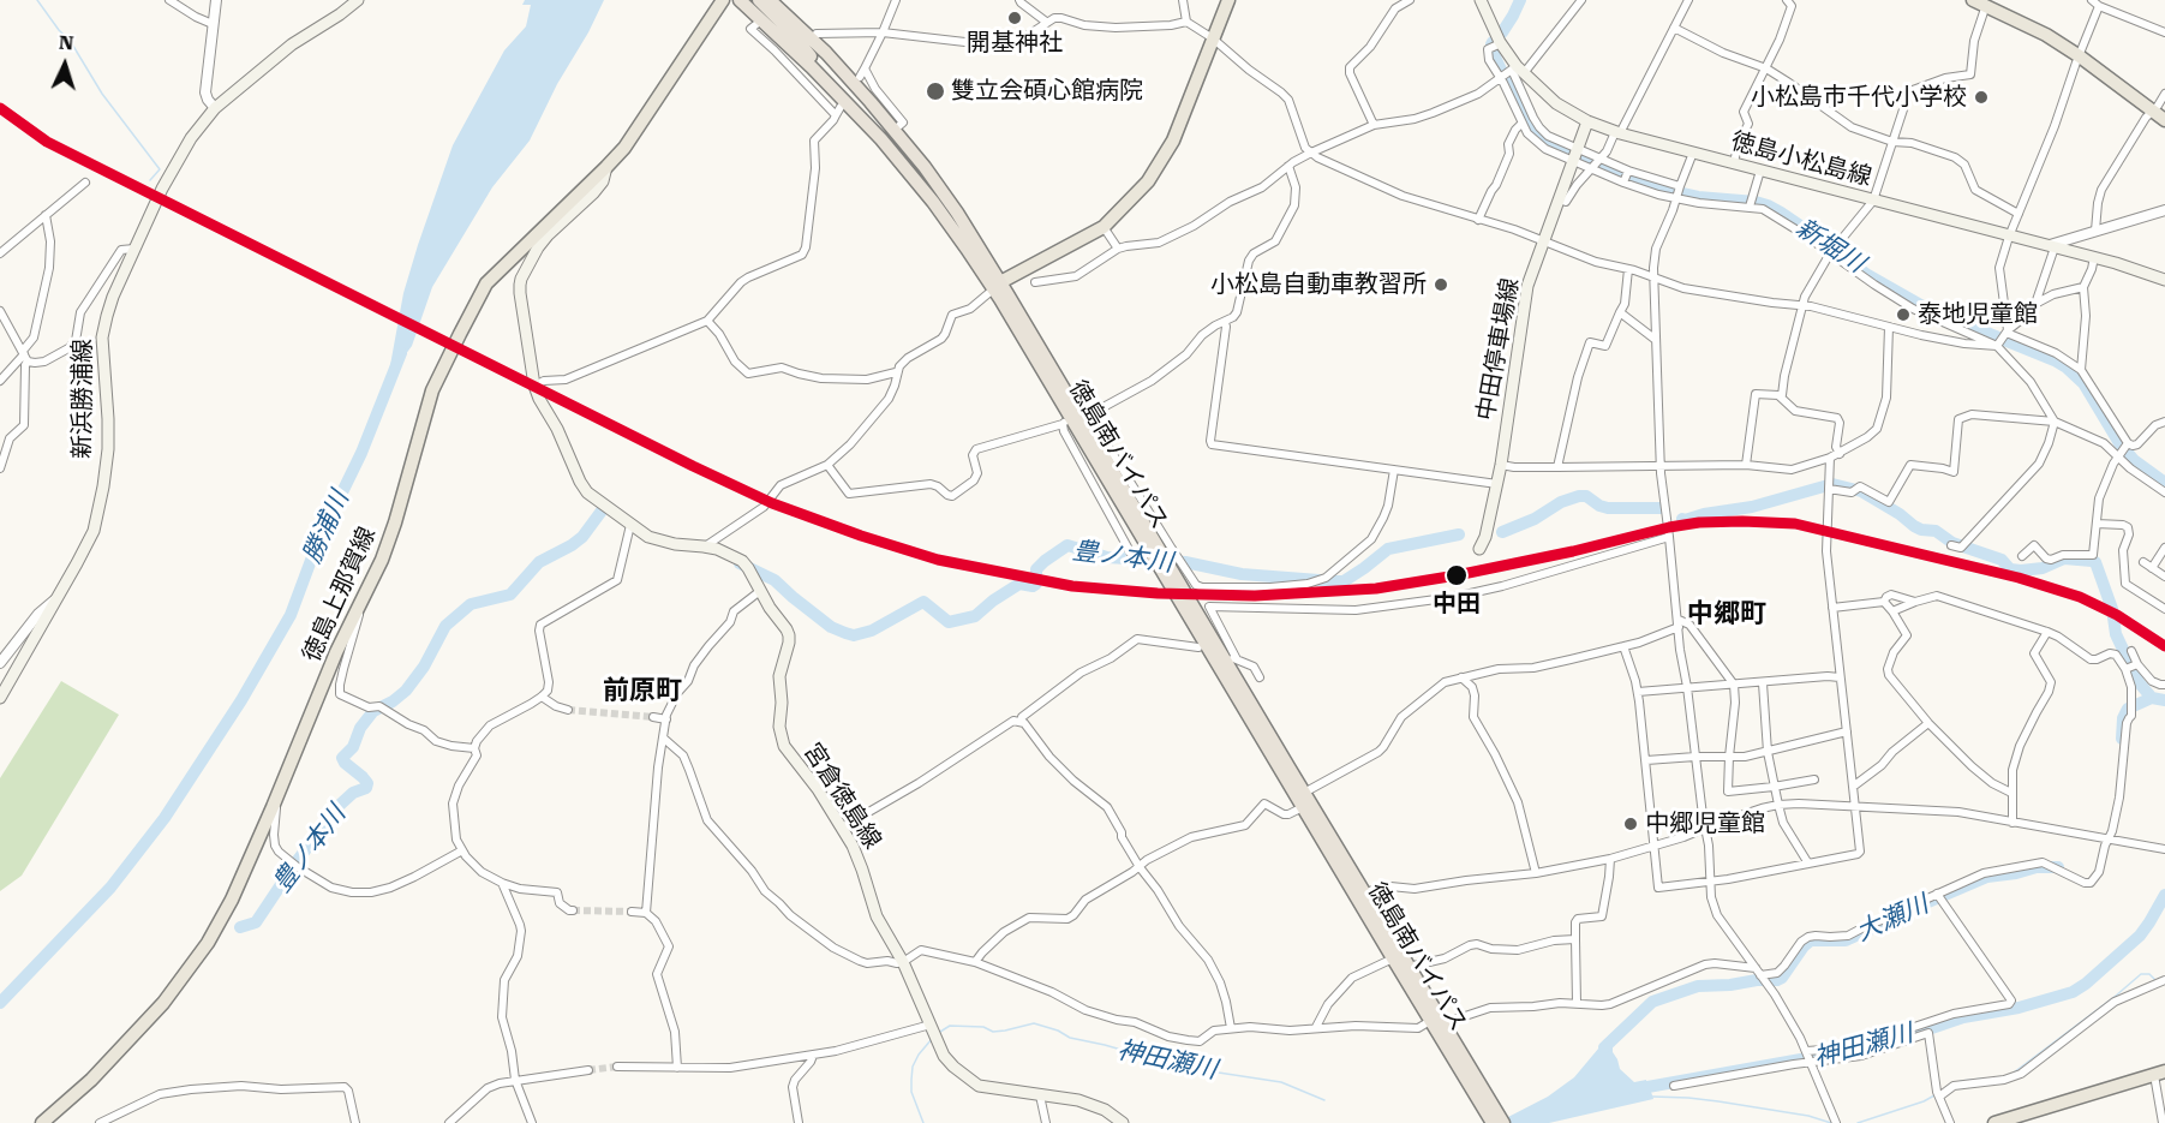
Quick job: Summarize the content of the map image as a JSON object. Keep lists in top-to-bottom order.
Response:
{
  "streets": {
    "highway": ["徳島南バイパス"],
    "main road": [
      "徳島小松島線",
      "中田停車場線",
      "新浜勝浦線",
      "徳島上那賀線",
      "宮倉徳島線"
    ]
  },
  "crossings": [
    ["徳島小松島線", "中田停車場線"],
    ["徳島上那賀線", "宮倉徳島線"]
  ],
  "districts": ["中郷町", "前原町"],
  "water": [
    "新堀川",
    "勝浦川",
    "豊ノ本川",
    "大瀬川",
    "神田瀬川"
  ],
  "places": [
    "開基神社",
    "雙立会碩心館病院",
    "小松島市千代小学校",
    "小松島自動車教習所",
    "泰地児童館",
    "中田",
    "中郷児童館"
  ],
  "north": "top"
}
